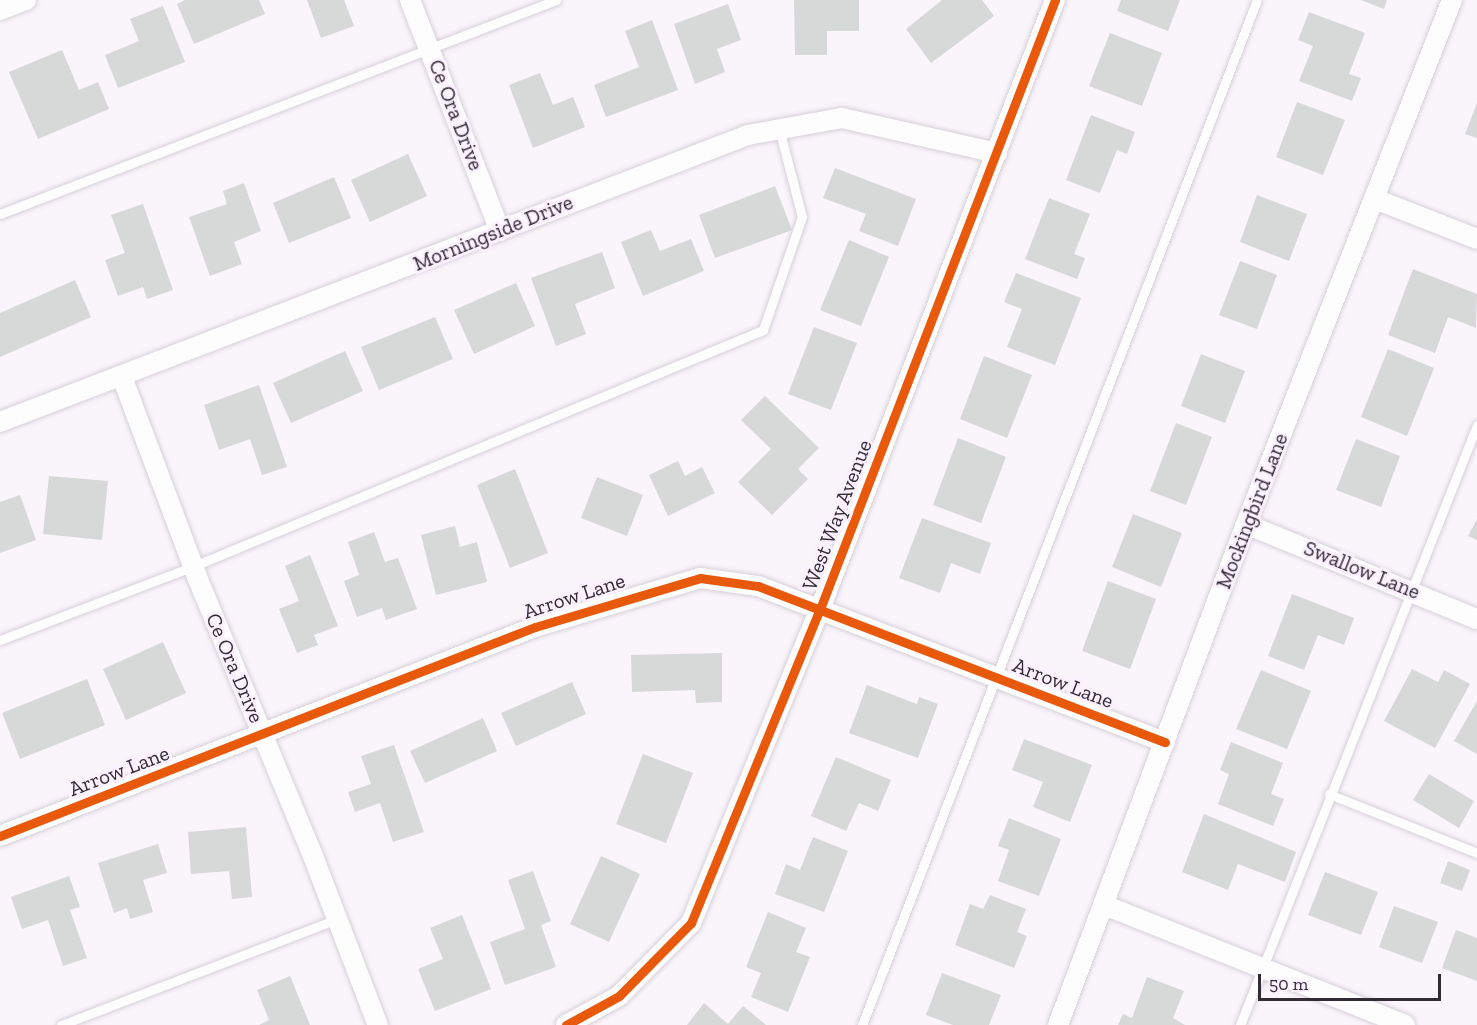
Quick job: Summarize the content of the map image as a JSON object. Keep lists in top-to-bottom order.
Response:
{
  "streets": {
    "street": [
      "Ce Ora Drive",
      "Morningside Drive",
      "Mockingbird Lane",
      "West Way Avenue",
      "Swallow Lane",
      "Arrow Lane"
    ]
  },
  "crossings": [
    ["Ce Ora Drive", "Morningside Drive"],
    ["Ce Ora Drive", "Arrow Lane"],
    ["Morningside Drive", "West Way Avenue"],
    ["Mockingbird Lane", "Swallow Lane"],
    ["Mockingbird Lane", "Arrow Lane"],
    ["West Way Avenue", "Arrow Lane"]
  ],
  "scale_bar": "50 m"
}
